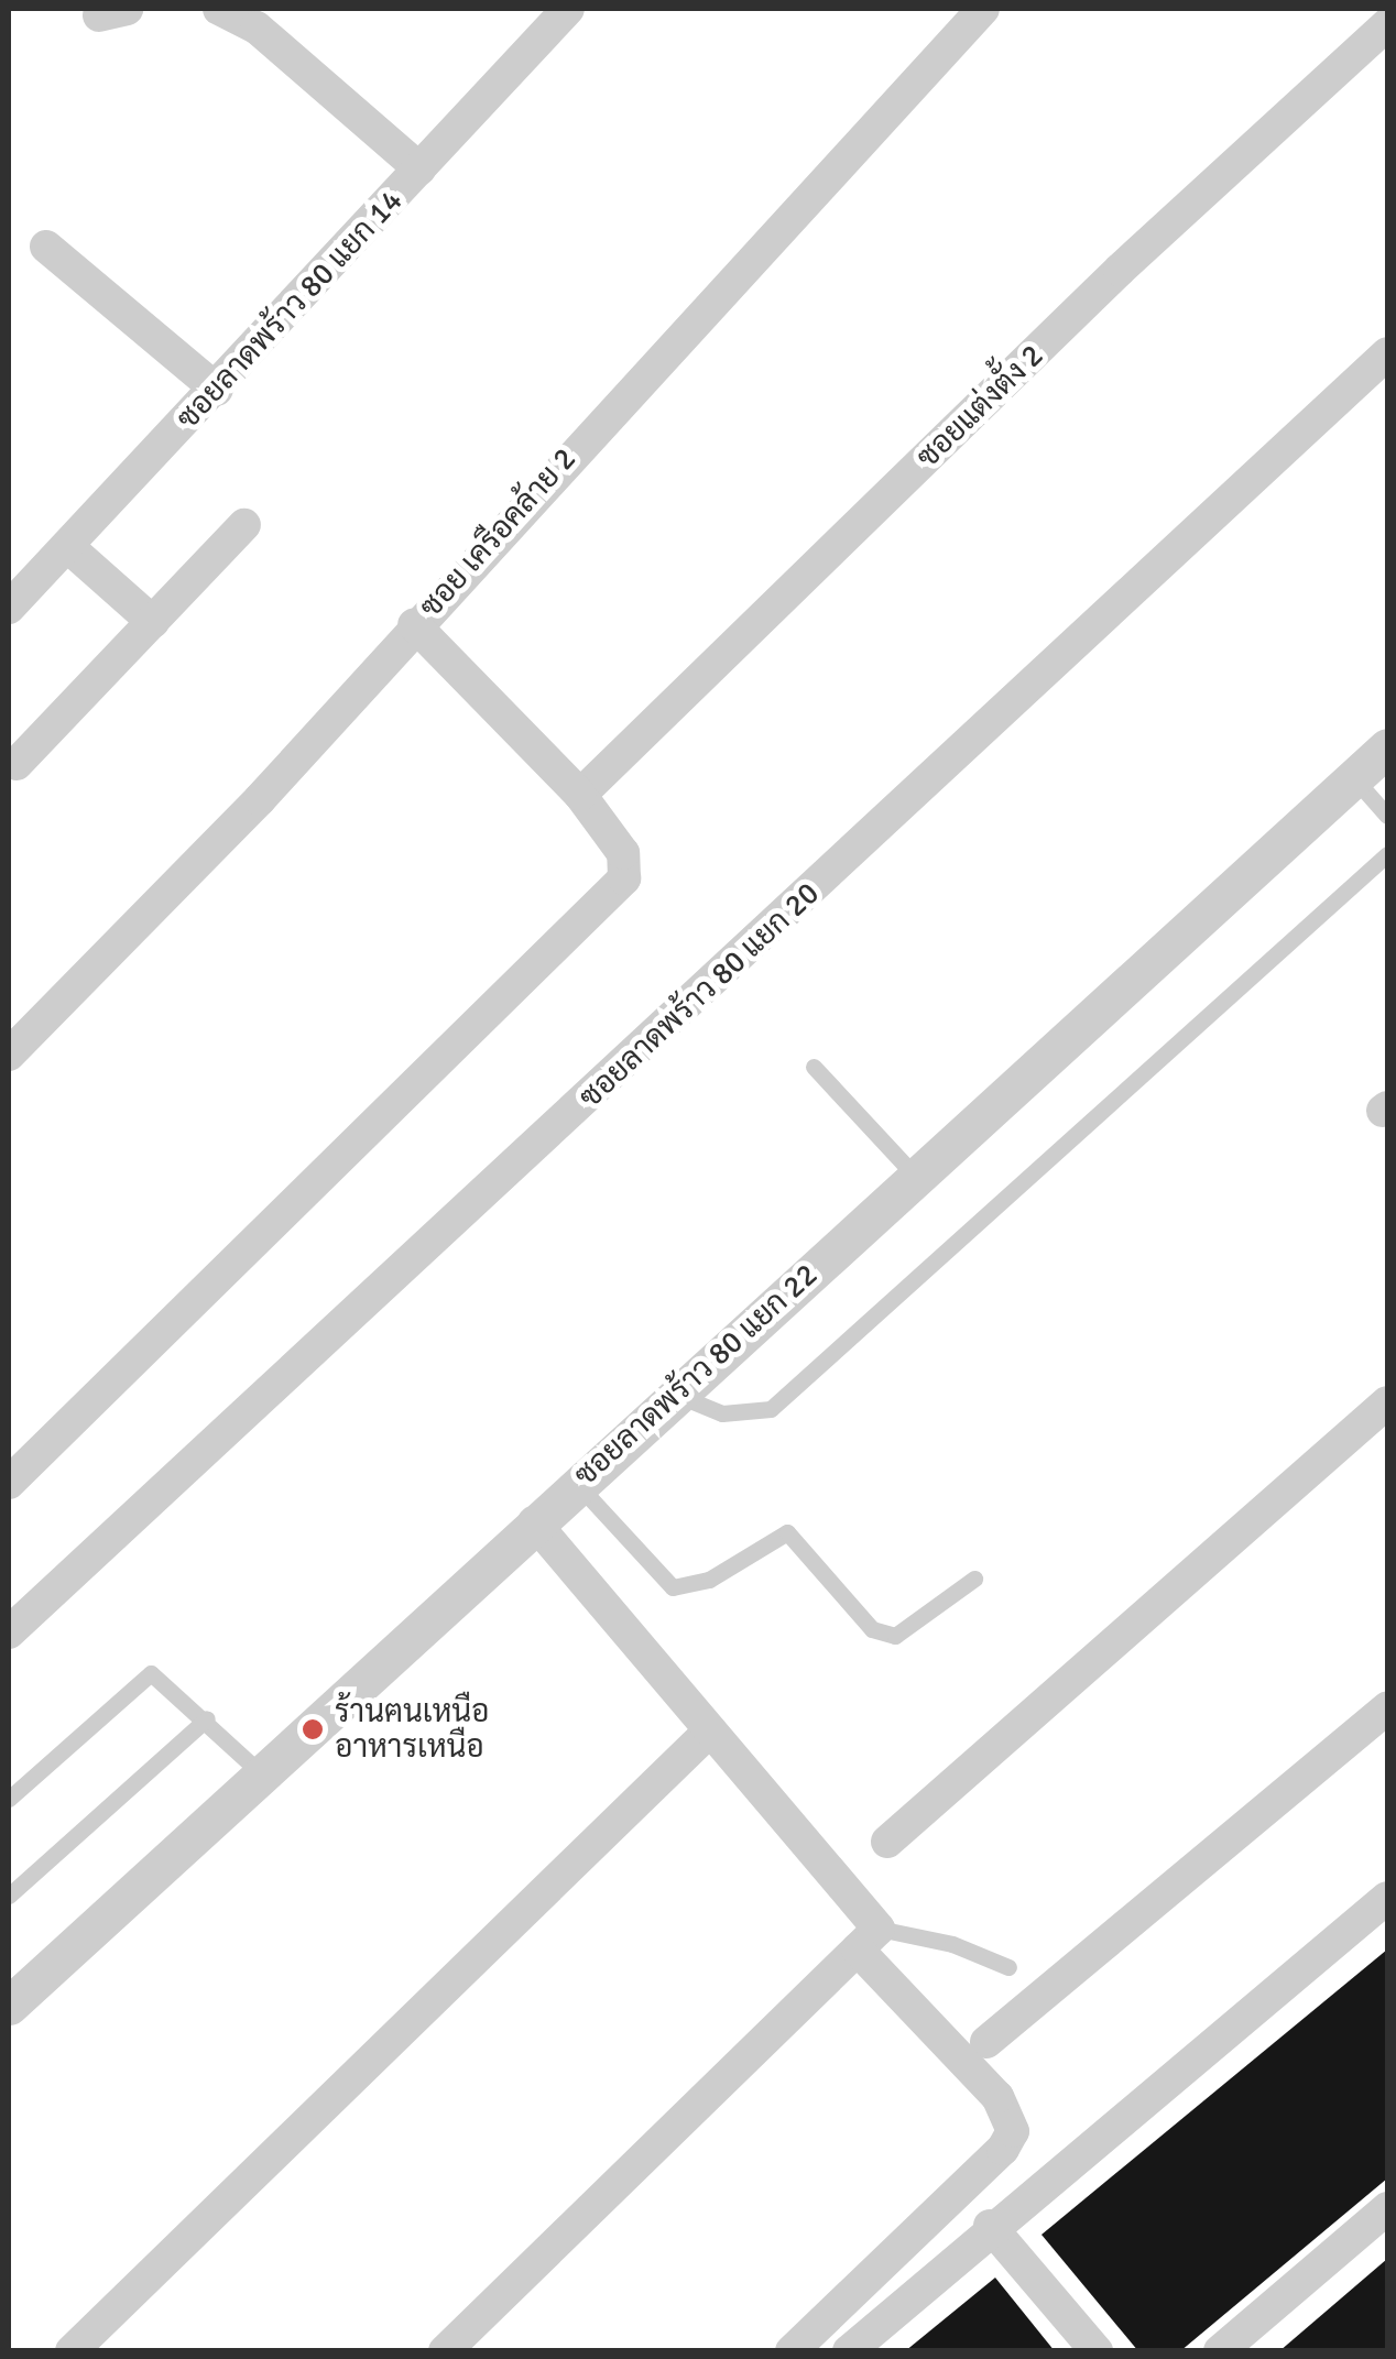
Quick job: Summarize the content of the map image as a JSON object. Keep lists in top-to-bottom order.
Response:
{
  "streets": {
    "street": [
      "ซอยลาดพร้าว 80 แยก 14",
      "ซอยแต่งตั้ง 2",
      "ซอย เครือคล้าย 2",
      "ซอยลาดพร้าว 80 แยก 20",
      "ซอยลาดพร้าว 80 แยก 22"
    ]
  },
  "places": ["ร้านฅนเหนือ อาหารเหนือ"]
}
